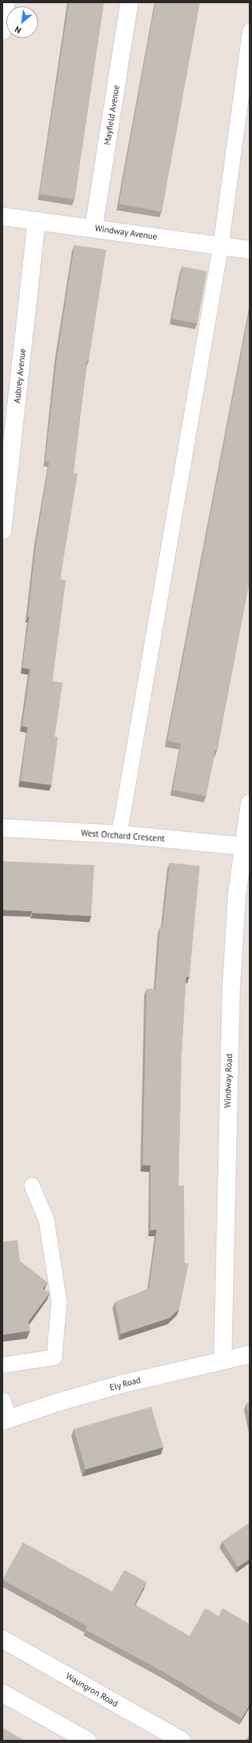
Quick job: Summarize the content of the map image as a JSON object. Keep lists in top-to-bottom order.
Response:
{
  "streets": {
    "street": [
      "Mayfield Avenue",
      "Windway Avenue",
      "Aubrey Avenue",
      "West Orchard Crescent",
      "Windway Road",
      "Ely Road",
      "Waungron Road"
    ]
  },
  "crossings": [
    ["Mayfield Avenue", "Windway Avenue"],
    ["Windway Avenue", "Aubrey Avenue"],
    ["West Orchard Crescent", "Windway Road"],
    ["Windway Road", "Ely Road"]
  ],
  "north": "bottom left"
}
